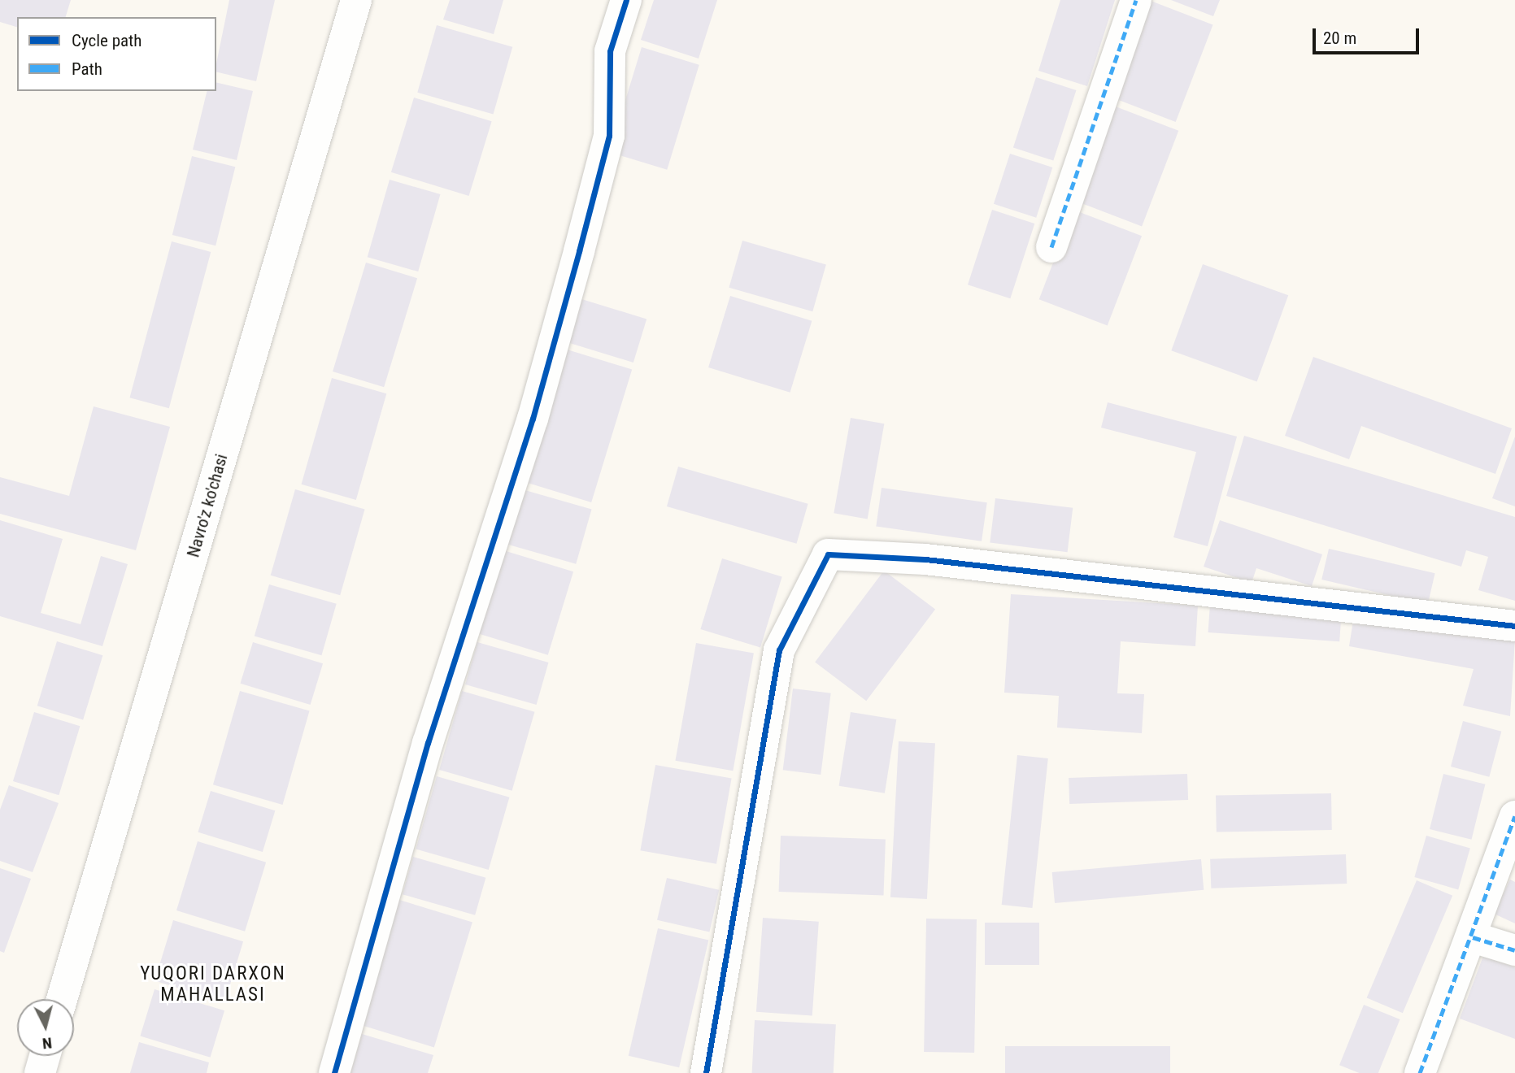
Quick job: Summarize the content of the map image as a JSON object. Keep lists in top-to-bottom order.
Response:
{
  "streets": {
    "street": ["Navro'z ko'chasi"]
  },
  "districts": ["YUQORI DARXON MAHALLASI"],
  "legend": ["Cycle path", "Path"],
  "scale_bar": "20 m",
  "north": "bottom"
}
